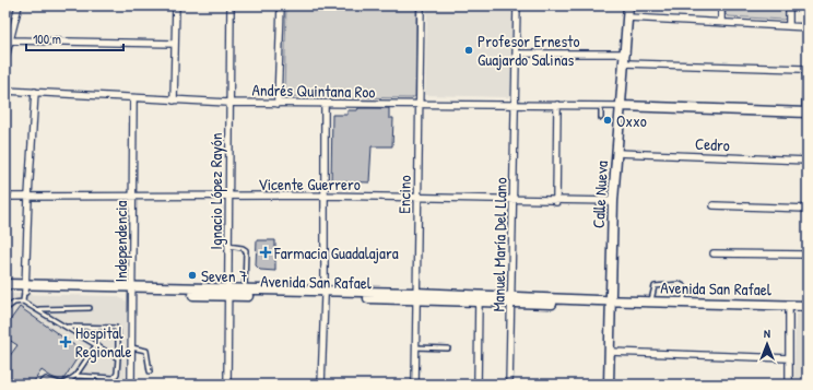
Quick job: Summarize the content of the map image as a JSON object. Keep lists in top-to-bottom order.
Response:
{
  "streets": {
    "street": [
      "Andrés Quintana Roo",
      "Cedro",
      "Vicente Guerrero",
      "Ignacio López Rayón",
      "Encino",
      "Calle Nueva",
      "Independencia",
      "Manuel María Del Llano",
      "Avenida San Rafael"
    ]
  },
  "crossings": [
    ["Andrés Quintana Roo", "Ignacio López Rayón"],
    ["Andrés Quintana Roo", "Encino"],
    ["Andrés Quintana Roo", "Calle Nueva"],
    ["Andrés Quintana Roo", "Independencia"],
    ["Andrés Quintana Roo", "Manuel María Del Llano"],
    ["Cedro", "Calle Nueva"],
    ["Vicente Guerrero", "Ignacio López Rayón"],
    ["Vicente Guerrero", "Encino"],
    ["Vicente Guerrero", "Calle Nueva"],
    ["Vicente Guerrero", "Independencia"],
    ["Vicente Guerrero", "Manuel María Del Llano"],
    ["Ignacio López Rayón", "Avenida San Rafael"],
    ["Encino", "Avenida San Rafael"],
    ["Calle Nueva", "Avenida San Rafael"],
    ["Independencia", "Avenida San Rafael"],
    ["Manuel María Del Llano", "Avenida San Rafael"]
  ],
  "places": {
    "other": ["Profesor Ernesto Guajardo Salinas", "Oxxo", "Seven 7"],
    "health": ["Farmacia Guadalajara", "Hospital Regionale"]
  },
  "scale_bar": "100 m",
  "north": "top"
}
